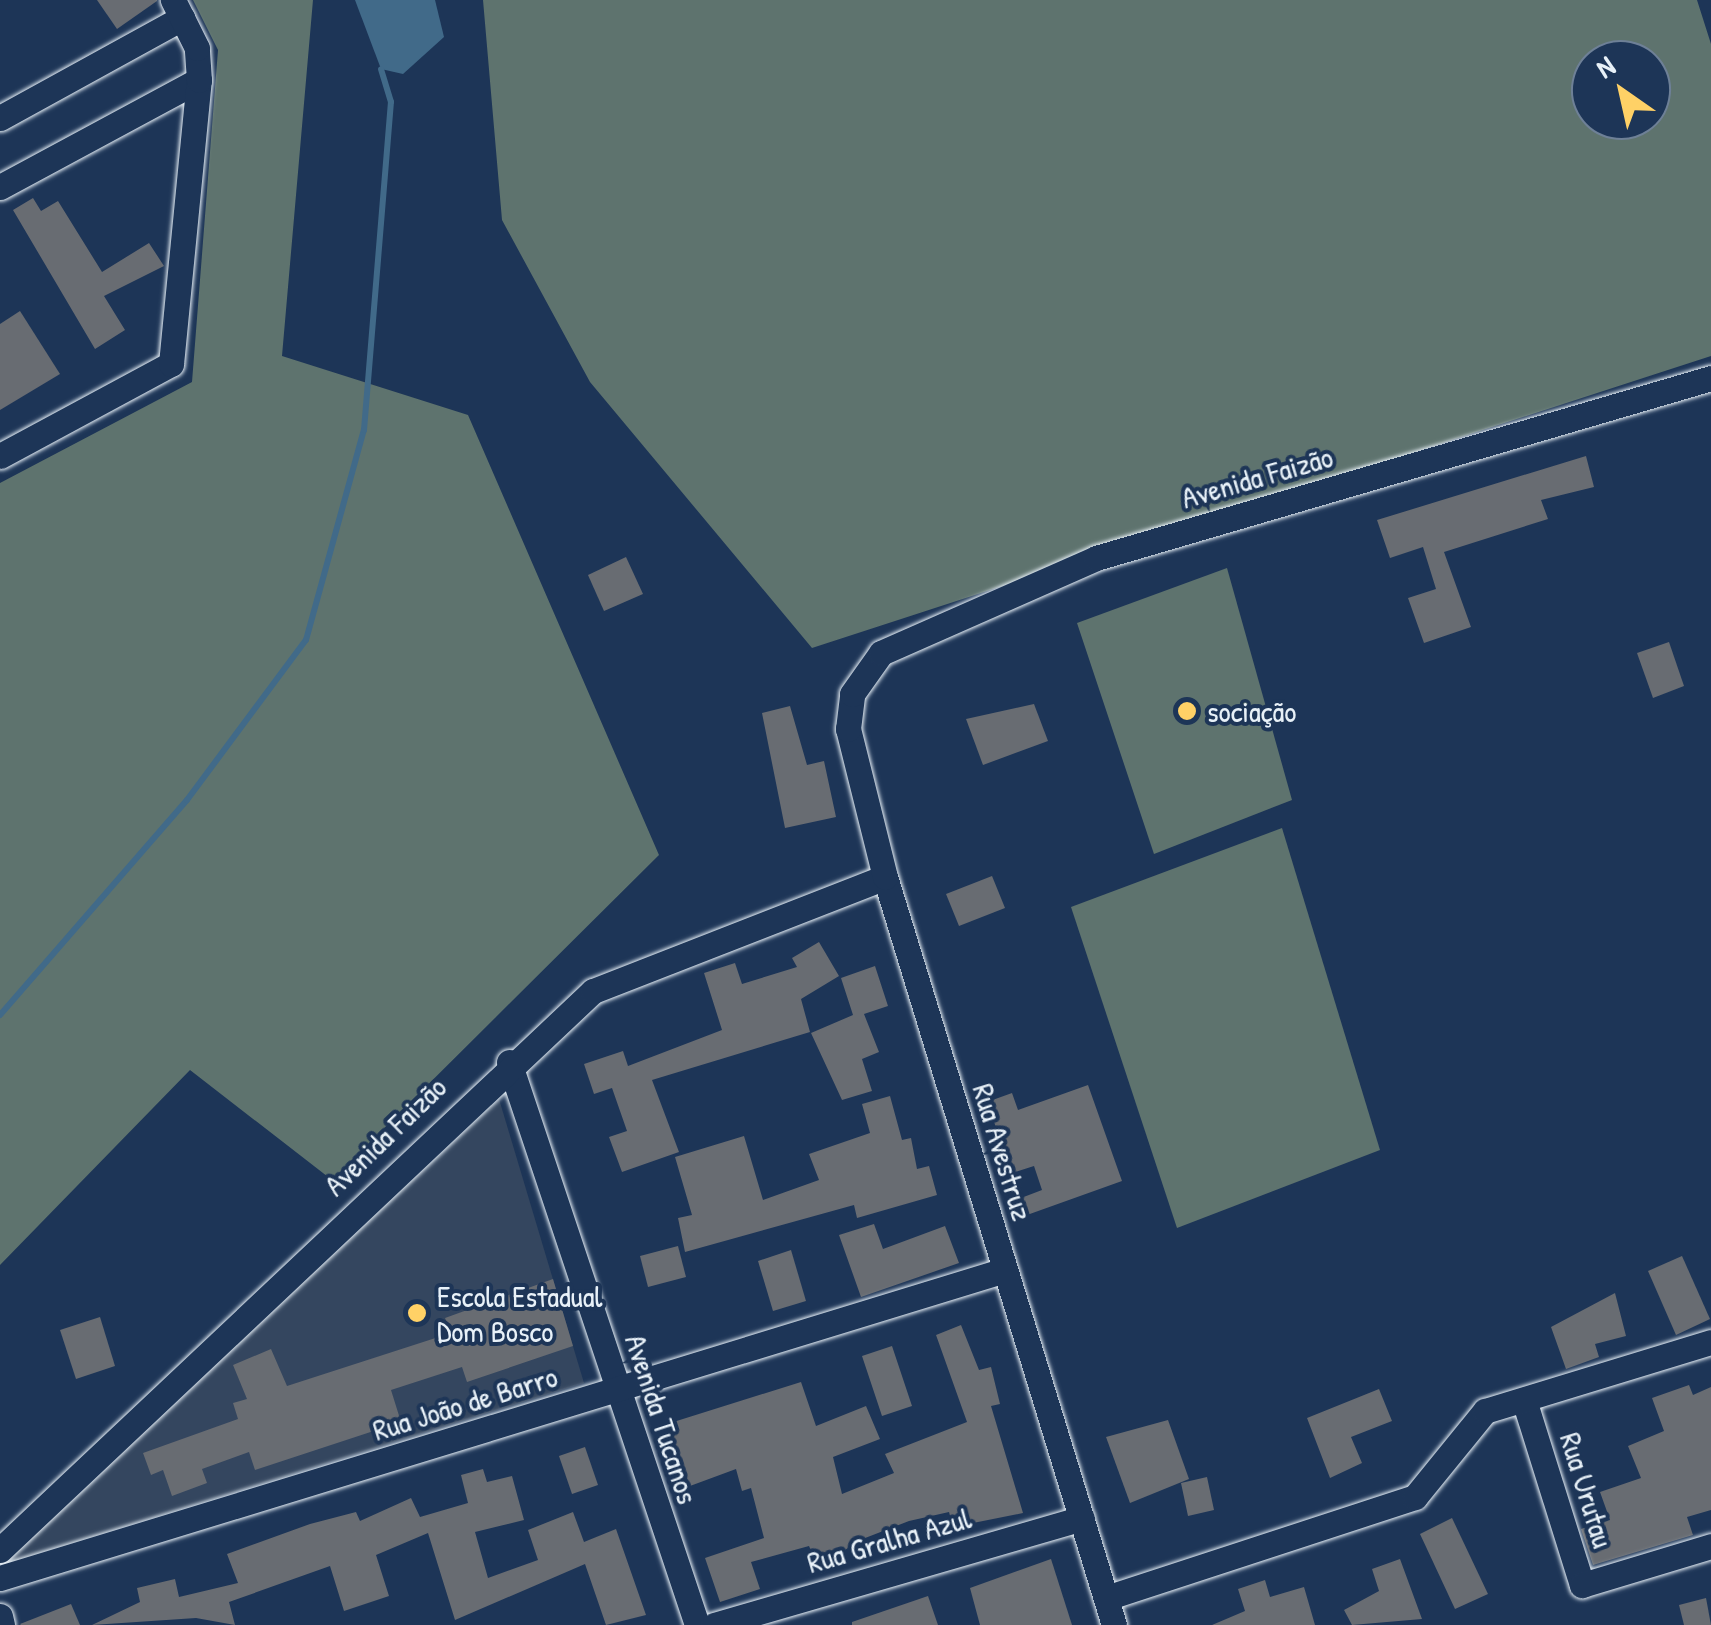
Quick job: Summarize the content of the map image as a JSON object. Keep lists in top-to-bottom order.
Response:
{
  "streets": {
    "street": [
      "Avenida Faizão",
      "Rua Avestruz",
      "Rua João de Barro",
      "Avenida Tucanos",
      "Rua Urutau",
      "Rua Gralha Azul"
    ]
  },
  "crossings": [
    ["Avenida Faizão", "Rua Avestruz"],
    ["Avenida Faizão", "Avenida Tucanos"],
    ["Rua Avestruz", "Rua João de Barro"],
    ["Rua Avestruz", "Rua Gralha Azul"],
    ["Rua João de Barro", "Avenida Tucanos"]
  ],
  "places": ["sociação", "Escola Estadual Dom Bosco"],
  "north": "top left"
}
